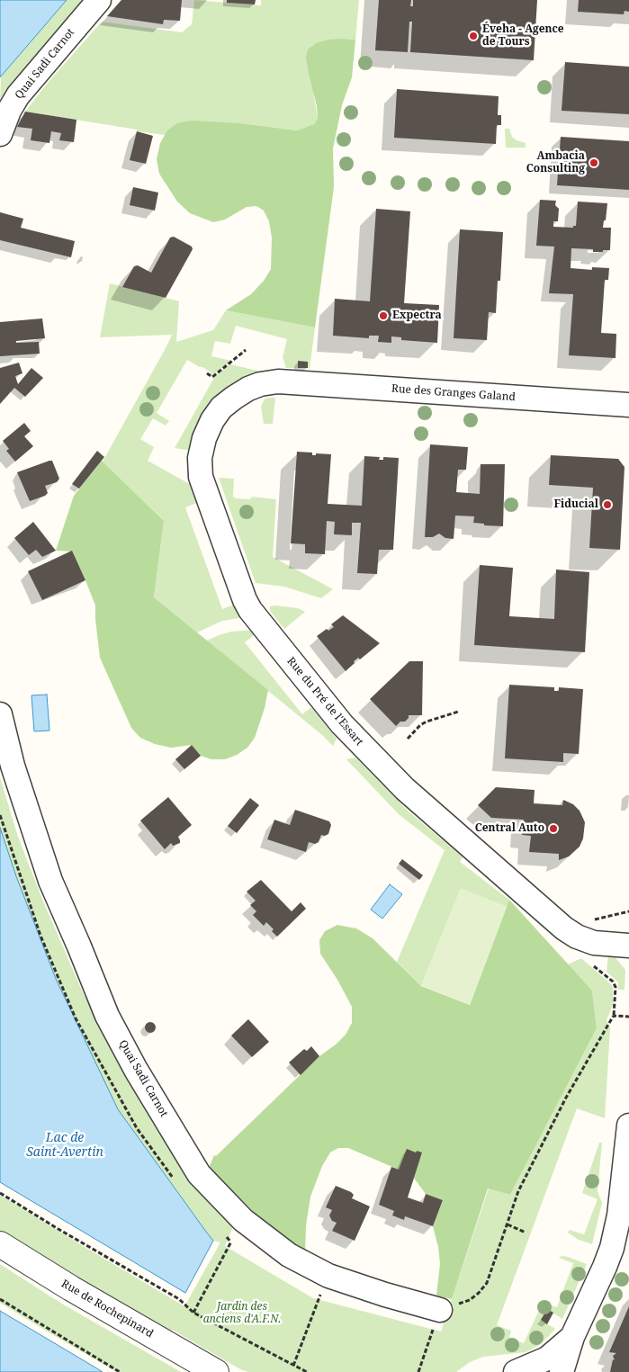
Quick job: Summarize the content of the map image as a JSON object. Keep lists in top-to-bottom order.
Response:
{
  "streets": {
    "street": [
      "Quai Sadi Carnot",
      "Rue des Granges Galand",
      "Rue du Pré de l'Essart",
      "Rue de Rochepinard"
    ]
  },
  "crossings": [
    ["Rue des Granges Galand", "Rue du Pré de l'Essart"]
  ],
  "water": ["Lac de Saint-Avertin"],
  "parks": ["Jardin des anciens d'A.F.N."],
  "places": [
    "Éveha - Agence de Tours",
    "Ambacia Consulting",
    "Expectra",
    "Fiducial",
    "Central Auto"
  ]
}
